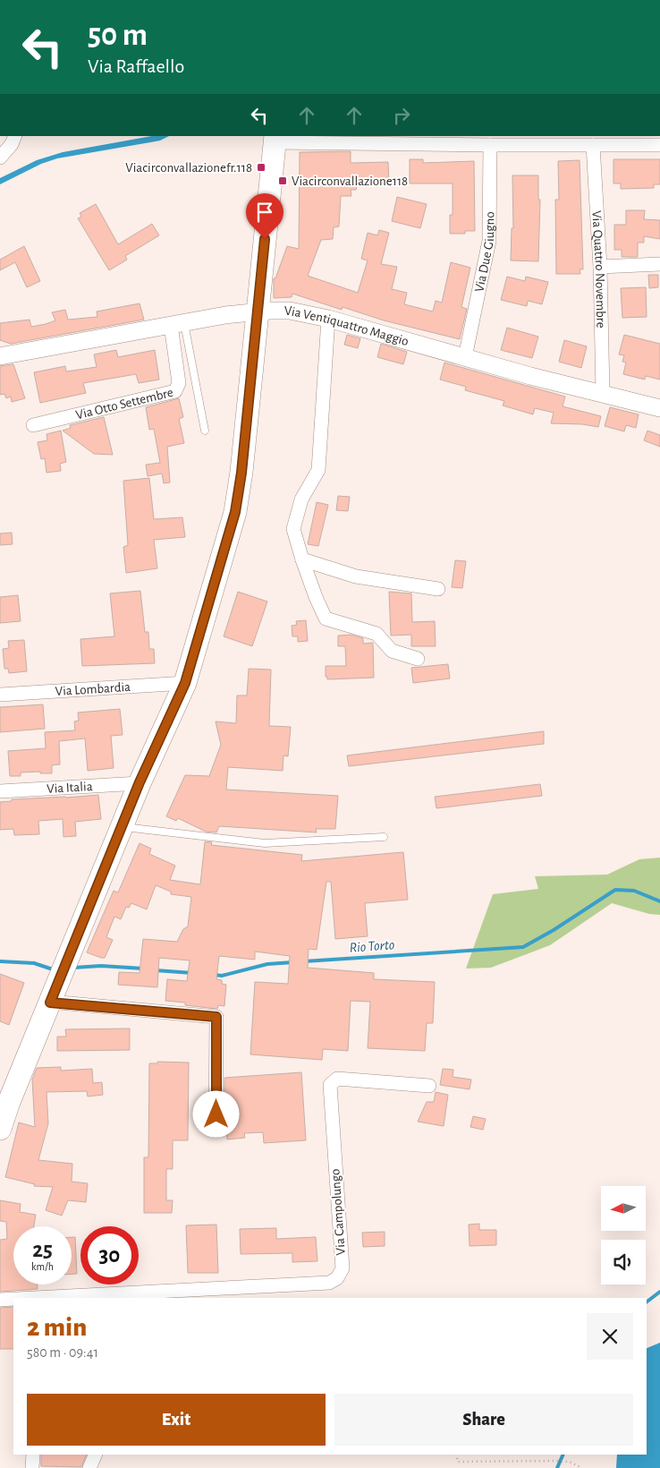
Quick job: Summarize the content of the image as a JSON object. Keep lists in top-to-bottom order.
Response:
{
  "streets": {
    "street": [
      "Via Due Giugno",
      "Via Quattro Novembre",
      "Via Ventiquattro Maggio",
      "Via Otto Settembre",
      "Via Lombardia",
      "Via Italia",
      "Via Campolungo"
    ]
  },
  "crossings": [
    ["Via Due Giugno", "Via Ventiquattro Maggio"],
    ["Via Quattro Novembre", "Via Ventiquattro Maggio"],
    ["Via Ventiquattro Maggio", "Via Otto Settembre"]
  ],
  "water": ["Rio Torto"],
  "places": {
    "transit": ["Viacirconvallazionefr.118", "Viacirconvallazione118"]
  },
  "north": "left",
  "page": {
    "turn": ["50 m", "Via Raffaello"],
    "speed": "25 km/h",
    "limit": "30",
    "heading": ["2 min", "580 m · 09:41"],
    "buttons": ["Exit", "Share"]
  }
}
